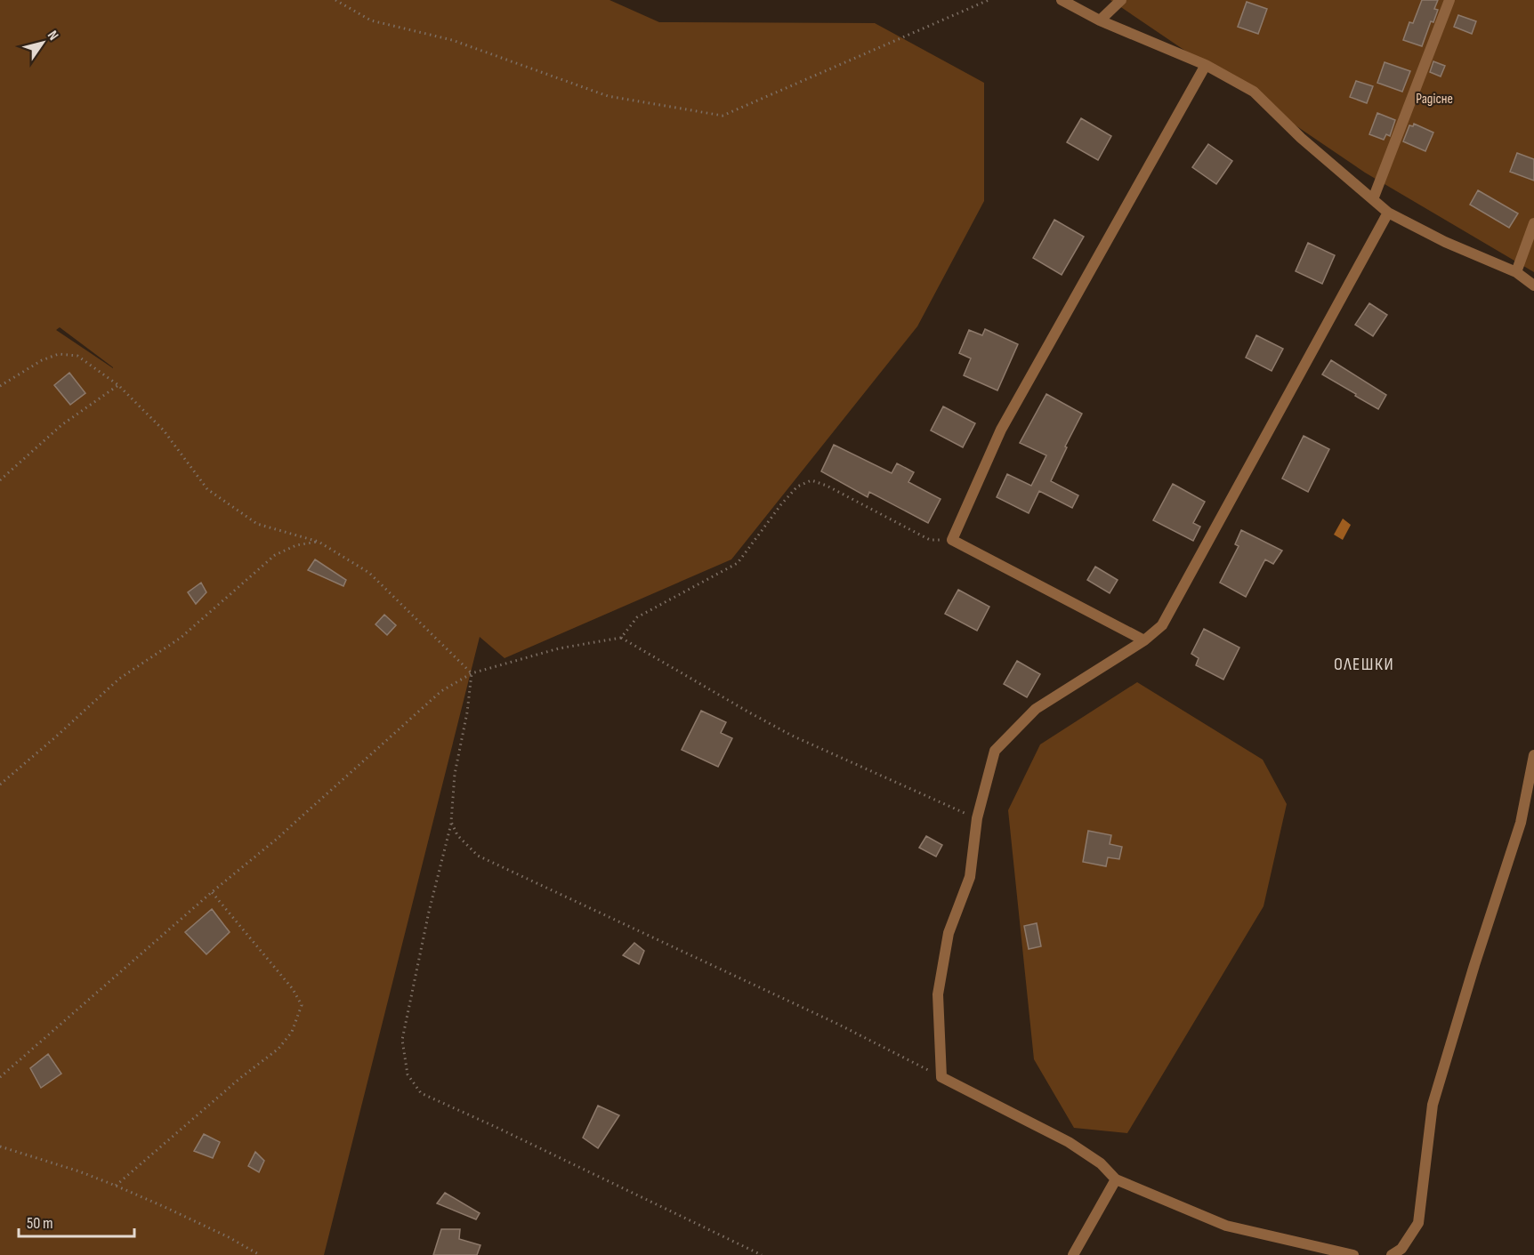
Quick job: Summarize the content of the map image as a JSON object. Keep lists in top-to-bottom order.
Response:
{
  "districts": ["ОЛЕШКИ"],
  "parks": ["Радісне"],
  "scale_bar": "50 m",
  "north": "top right"
}
